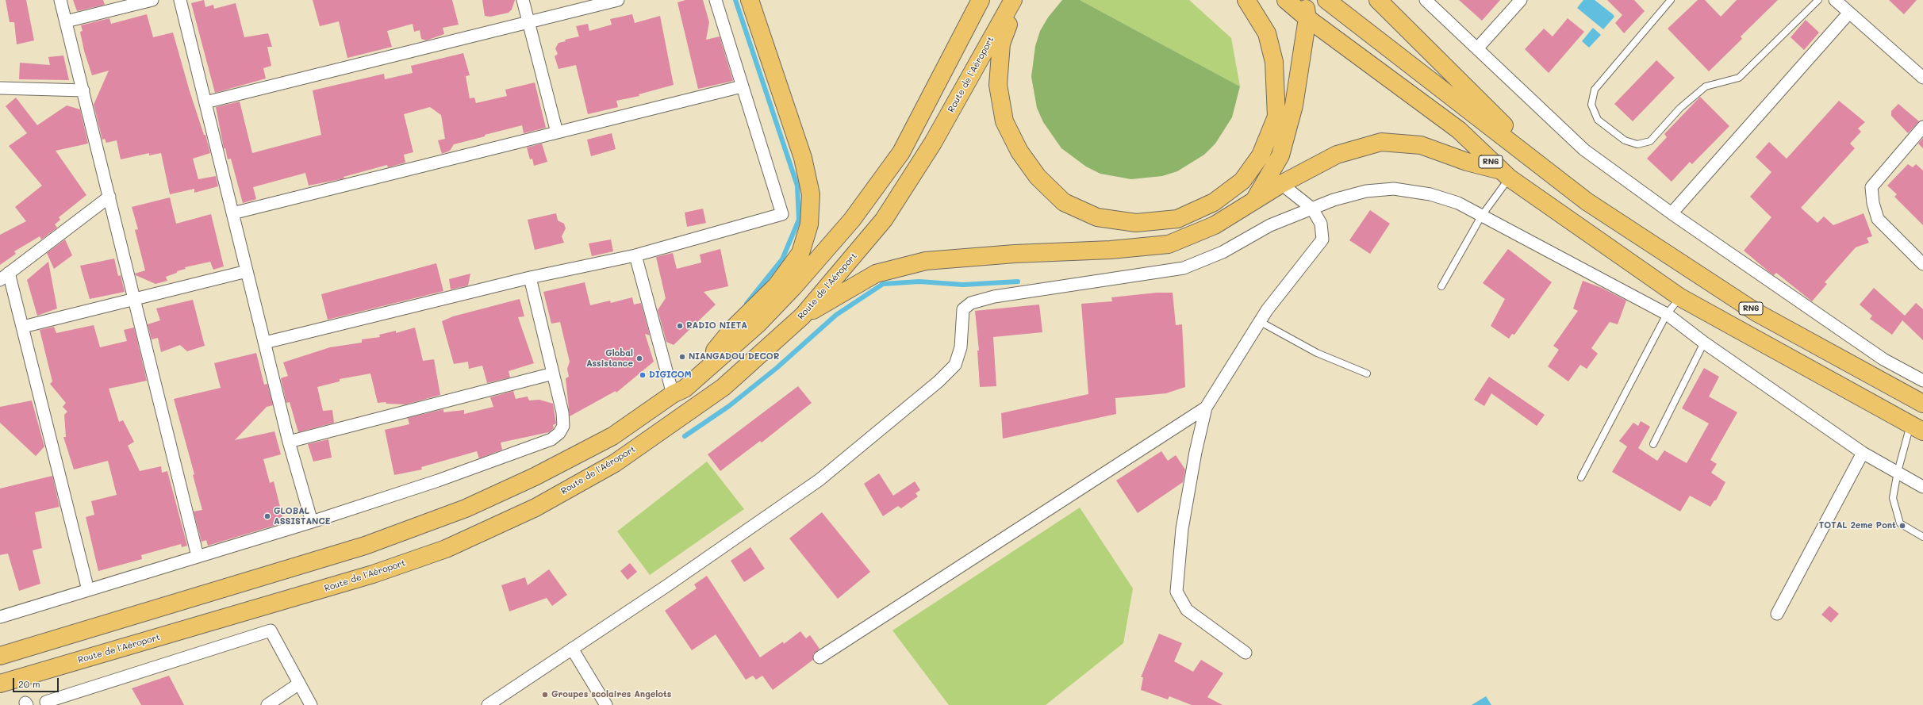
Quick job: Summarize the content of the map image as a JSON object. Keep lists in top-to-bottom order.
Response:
{
  "streets": {
    "highway": ["Route de l'Aéroport", "RN6"]
  },
  "places": [
    "RADIO NIETA",
    "NIANGADOU DECOR",
    "Global Assistance",
    "DIGICOM",
    "GLOBAL ASSISTANCE",
    "TOTAL 2eme Pont",
    "Groupes scolaires Angelots"
  ],
  "scale_bar": "20 m"
}
